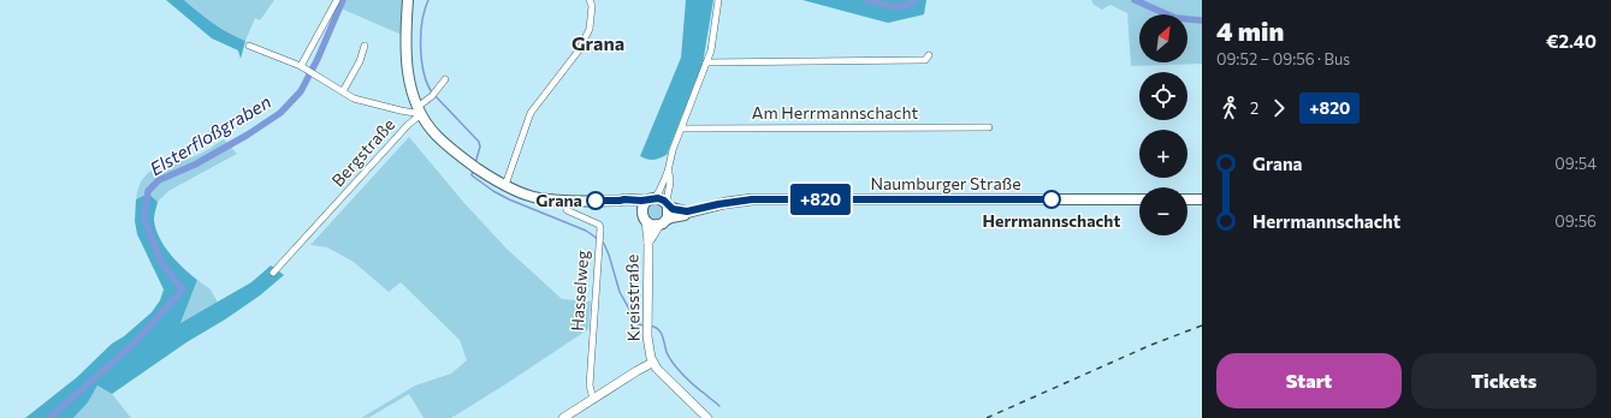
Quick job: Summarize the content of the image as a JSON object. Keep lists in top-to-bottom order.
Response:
{
  "streets": {
    "main road": ["Naumburger Straße", "Kreisstraße"],
    "street": ["Am Herrmannschacht", "Bergstraße", "Hasselweg"]
  },
  "crossings": [
    ["Naumburger Straße", "Kreisstraße"]
  ],
  "districts": ["Grana"],
  "water": ["Elsterfloßgraben"],
  "places": ["Herrmannschacht", "Grana"],
  "lines": ["bus line +820"],
  "north": "top right",
  "page": {
    "on_map": "+820",
    "heading": ["4 min", "09:52 – 09:56 · Bus", "€2.40"],
    "map_buttons": ["+", "−"],
    "legs": ["2", "+820"],
    "list": [
      {
        "name": "Grana",
        "value": "09:54"
      },
      {
        "name": "Herrmannschacht",
        "value": "09:56"
      }
    ],
    "buttons": ["Start", "Tickets"]
  }
}
